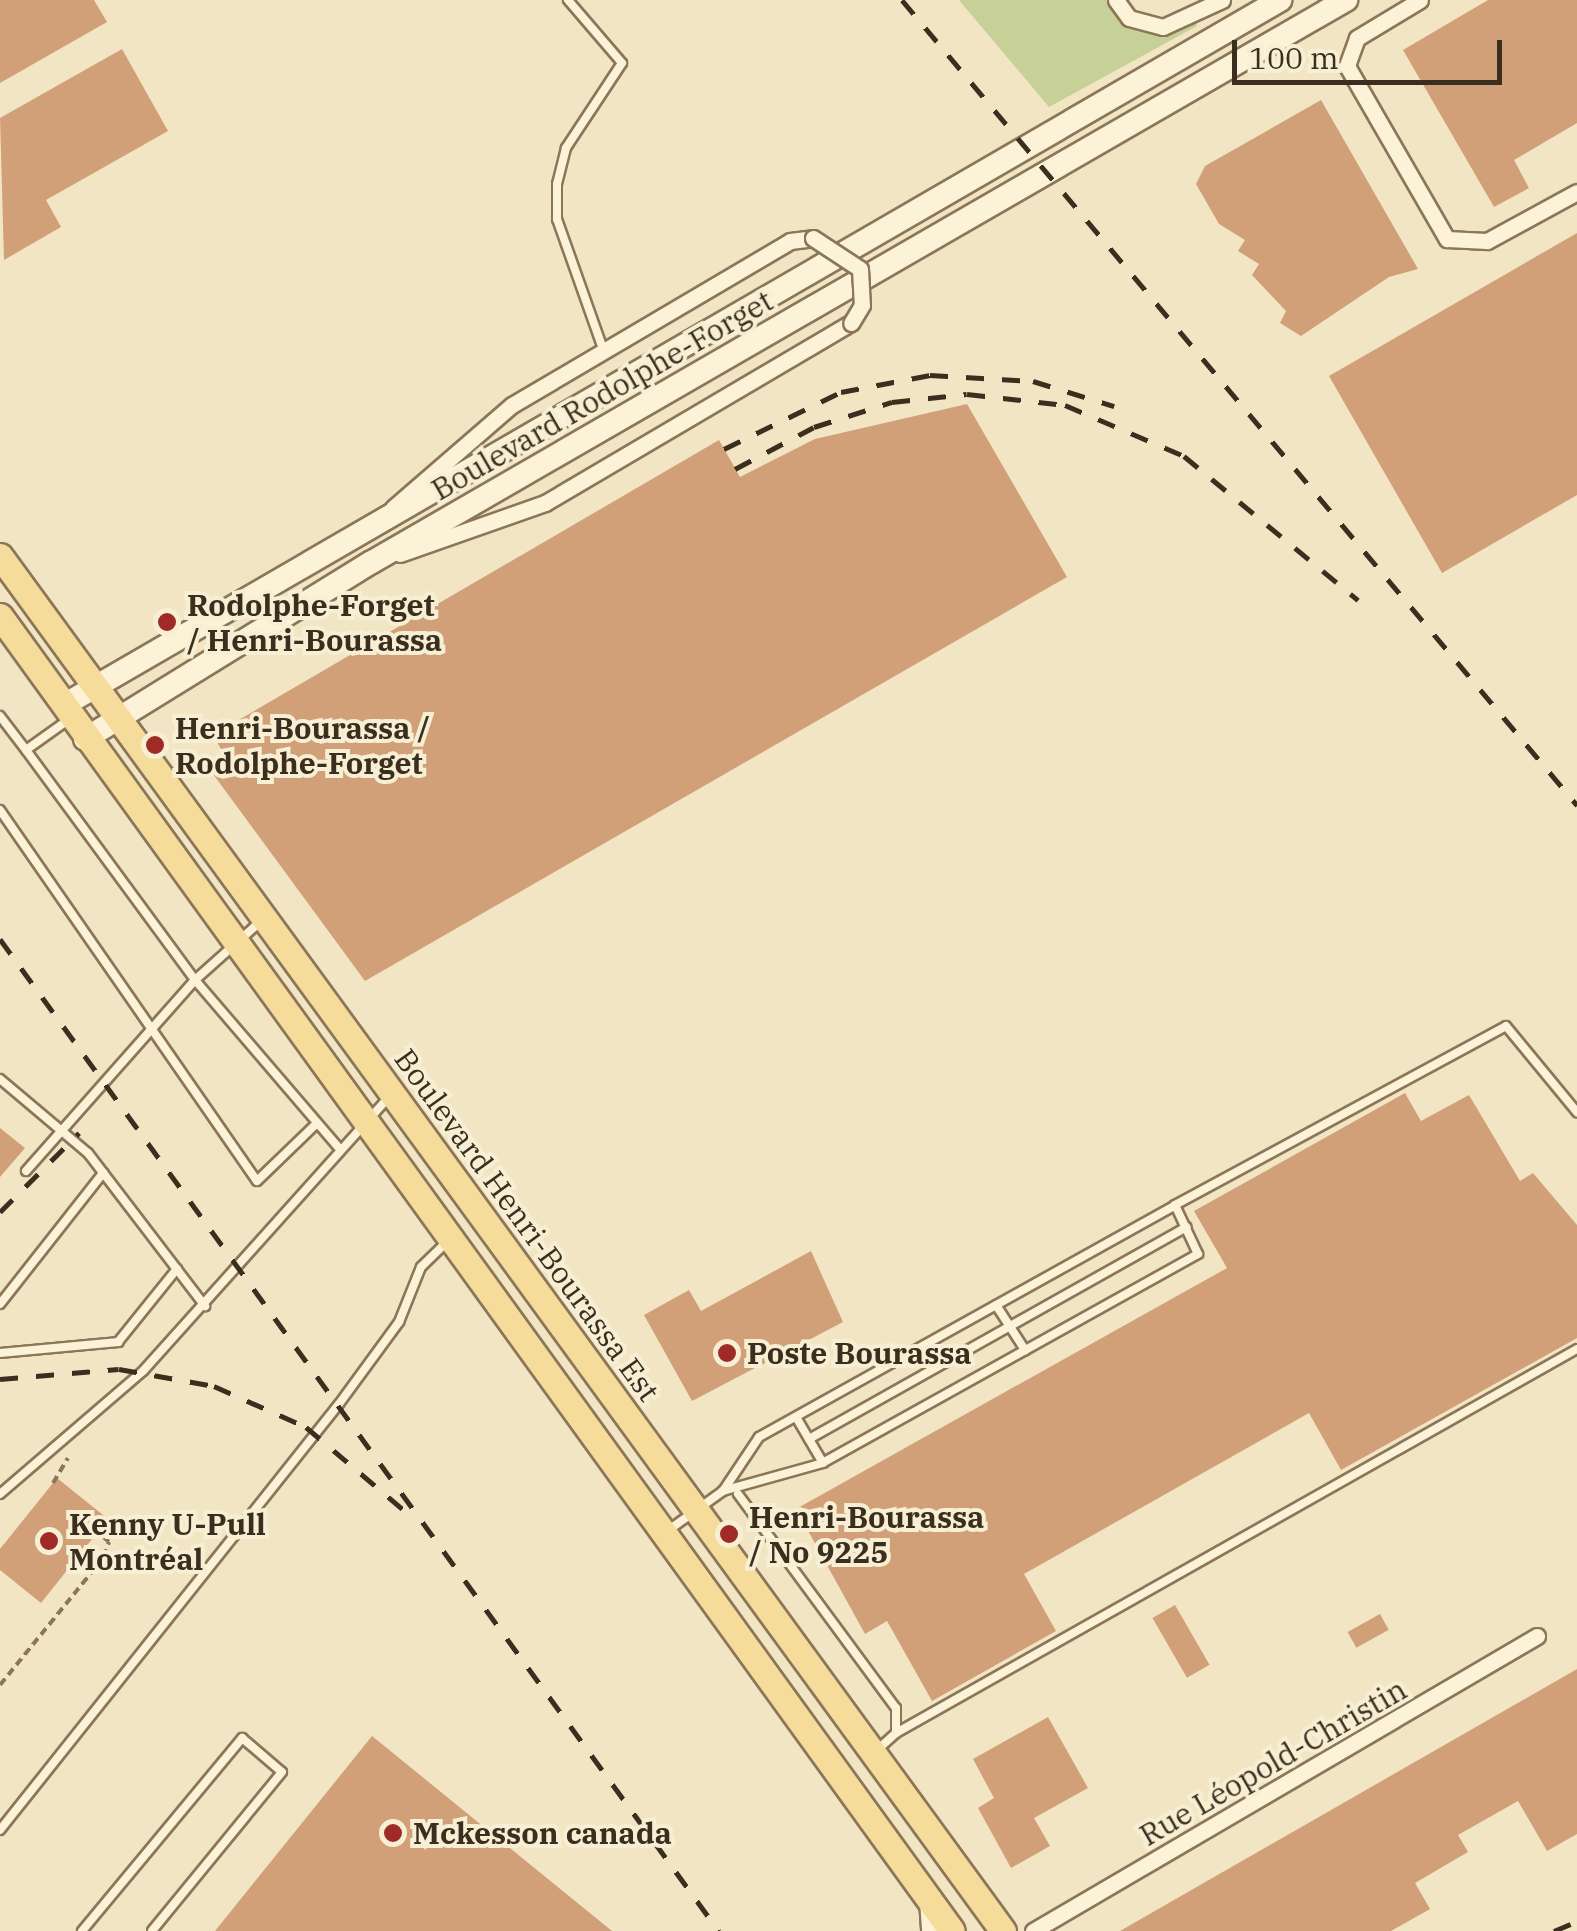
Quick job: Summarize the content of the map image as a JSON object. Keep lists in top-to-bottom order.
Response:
{
  "streets": {
    "main road": ["Boulevard Henri-Bourassa Est"],
    "street": ["Boulevard Rodolphe-Forget", "Rue Léopold-Christin"]
  },
  "crossings": [
    ["Boulevard Rodolphe-Forget", "Boulevard Henri-Bourassa Est"]
  ],
  "places": [
    "Rodolphe-Forget / Henri-Bourassa",
    "Henri-Bourassa / Rodolphe-Forget",
    "Poste Bourassa",
    "Henri-Bourassa / No 9225",
    "Kenny U-Pull Montréal",
    "Mckesson canada"
  ],
  "scale_bar": "100 m"
}
